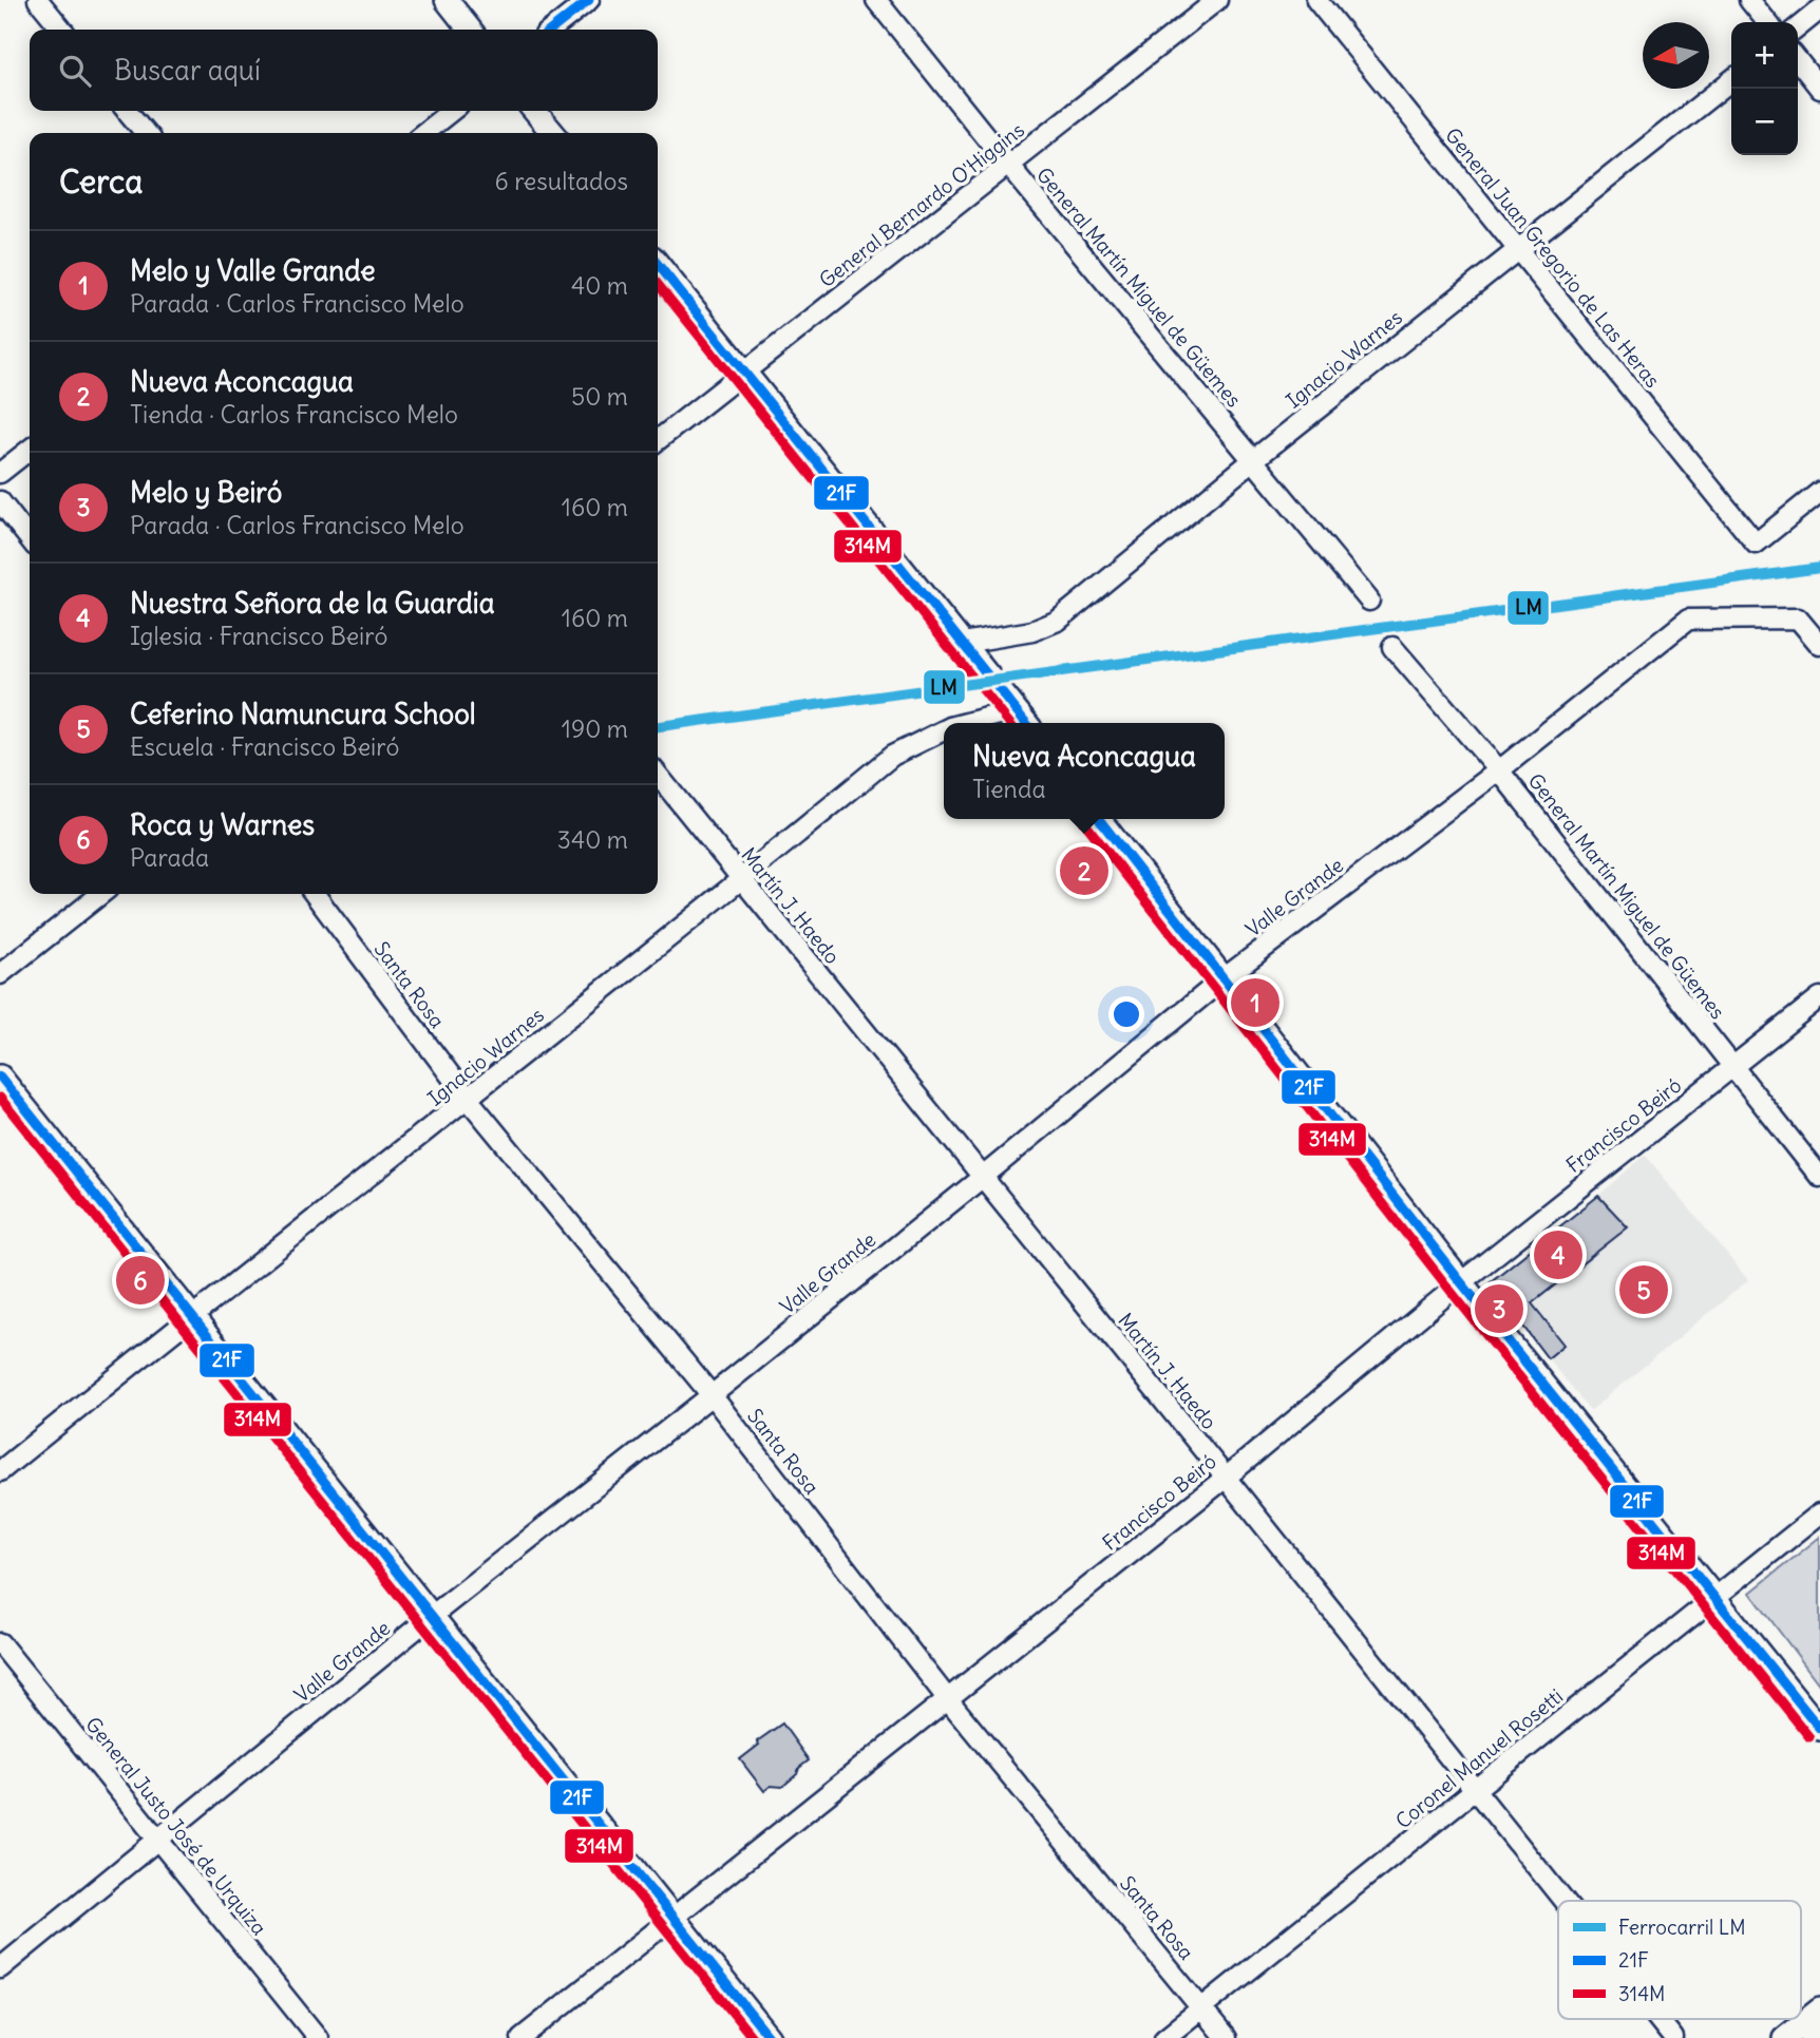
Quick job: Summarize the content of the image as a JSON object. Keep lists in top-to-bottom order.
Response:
{
  "streets": {
    "street": [
      "General Bernardo O'Higgins",
      "General Juan Gregorio de Las Heras",
      "General Martín Miguel de Güemes",
      "Ignacio Warnes",
      "Valle Grande",
      "Martín J. Haedo",
      "Santa Rosa",
      "Francisco Beiró",
      "Coronel Manuel Rosetti",
      "General Justo José de Urquiza"
    ]
  },
  "crossings": [
    ["General Bernardo O'Higgins", "General Martín Miguel de Güemes"],
    ["General Juan Gregorio de Las Heras", "Ignacio Warnes"],
    ["General Martín Miguel de Güemes", "Ignacio Warnes"],
    ["General Martín Miguel de Güemes", "Valle Grande"],
    ["General Martín Miguel de Güemes", "Francisco Beiró"],
    ["Ignacio Warnes", "Martín J. Haedo"],
    ["Ignacio Warnes", "Santa Rosa"],
    ["Valle Grande", "Martín J. Haedo"],
    ["Valle Grande", "Santa Rosa"],
    ["Valle Grande", "General Justo José de Urquiza"],
    ["Martín J. Haedo", "Francisco Beiró"],
    ["Martín J. Haedo", "Coronel Manuel Rosetti"],
    ["Santa Rosa", "Francisco Beiró"],
    ["Santa Rosa", "Coronel Manuel Rosetti"]
  ],
  "lines": ["transit line 21F", "transit line 314M", "rail line LM"],
  "legend": ["Ferrocarril LM", "21F", "314M"],
  "north": "left",
  "page": {
    "map_buttons": ["+", "−"],
    "search": "Buscar aquí",
    "heading": ["Cerca", "6 resultados"],
    "list": [
      {
        "mark": "1",
        "name": "Melo y Valle Grande",
        "note": "Parada · Carlos Francisco Melo",
        "value": "40 m"
      },
      {
        "mark": "2",
        "name": "Nueva Aconcagua",
        "note": "Tienda · Carlos Francisco Melo",
        "value": "50 m"
      },
      {
        "mark": "3",
        "name": "Melo y Beiró",
        "note": "Parada · Carlos Francisco Melo",
        "value": "160 m"
      },
      {
        "mark": "4",
        "name": "Nuestra Señora de la Guardia",
        "note": "Iglesia · Francisco Beiró",
        "value": "160 m"
      },
      {
        "mark": "5",
        "name": "Ceferino Namuncura School",
        "note": "Escuela · Francisco Beiró",
        "value": "190 m"
      },
      {
        "mark": "6",
        "name": "Roca y Warnes",
        "note": "Parada",
        "value": "340 m"
      }
    ],
    "popup": ["Nueva Aconcagua", "Tienda"],
    "pins": [
      "2",
      "1",
      "4",
      "6",
      "5",
      "3"
    ]
  }
}
